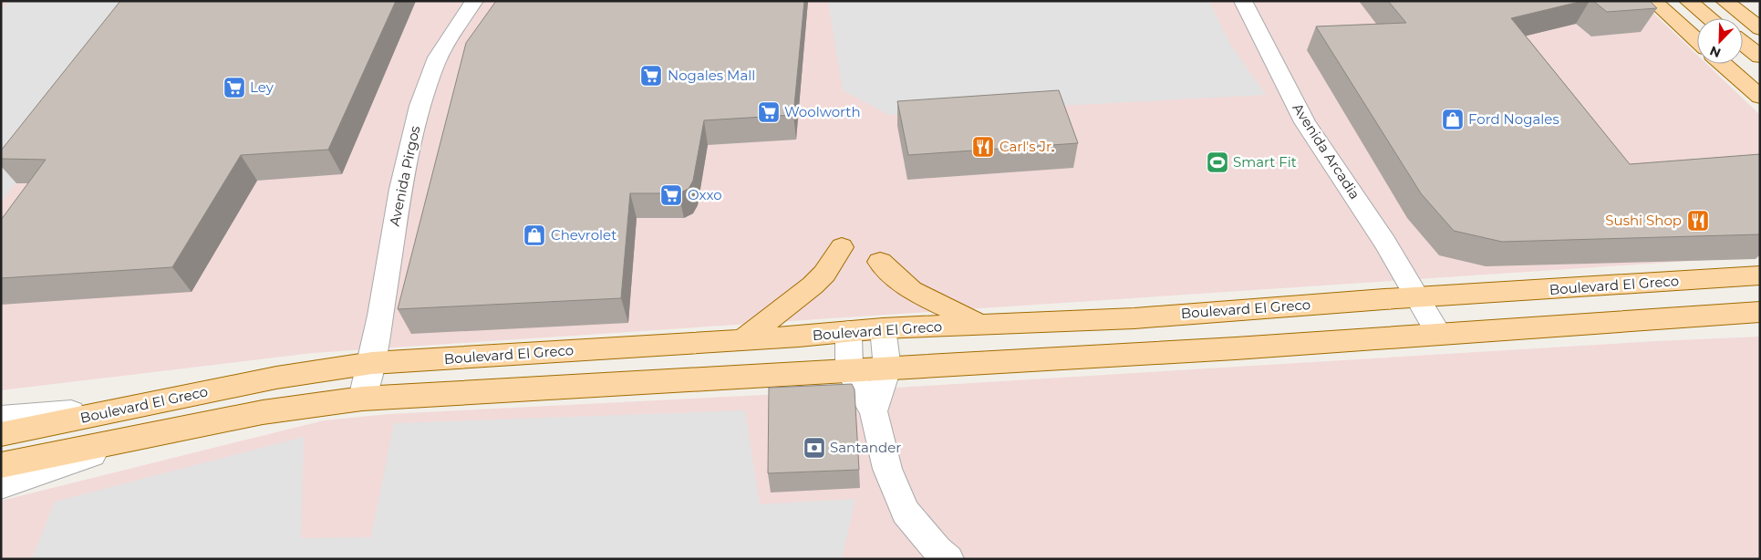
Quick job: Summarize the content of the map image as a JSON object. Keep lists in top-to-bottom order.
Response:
{
  "streets": {
    "main road": ["Boulevard El Greco"],
    "street": ["Avenida Arcadia", "Avenida Pirgos"]
  },
  "crossings": [
    ["Avenida Arcadia", "Boulevard El Greco"],
    ["Avenida Pirgos", "Boulevard El Greco"]
  ],
  "places": {
    "supermarket": [
      "Nogales Mall",
      "Ley",
      "Woolworth",
      "Oxxo"
    ],
    "shop": ["Ford Nogales", "Chevrolet"],
    "restaurant": ["Carl's Jr.", "Sushi Shop"],
    "sports": ["Smart Fit"],
    "bank": ["Santander"]
  },
  "north": "bottom left"
}
